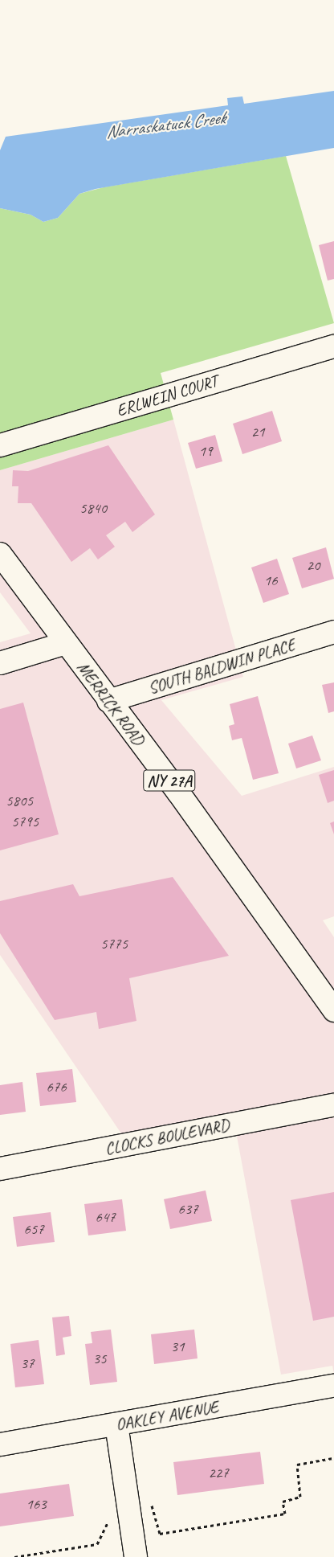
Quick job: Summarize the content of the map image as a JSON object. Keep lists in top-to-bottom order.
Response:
{
  "streets": {
    "street": [
      "ERLWEIN COURT",
      "SOUTH BALDWIN PLACE",
      "MERRICK ROAD",
      "NY 27A",
      "CLOCKS BOULEVARD",
      "OAKLEY AVENUE"
    ]
  },
  "crossings": [
    ["SOUTH BALDWIN PLACE", "MERRICK ROAD"]
  ],
  "water": ["Narraskatuck Creek"],
  "house_numbers": [
    "21",
    "19",
    "5840",
    "20",
    "16",
    "5805",
    "5795",
    "5775",
    "676",
    "637",
    "647",
    "657",
    "31",
    "35",
    "37",
    "227",
    "163"
  ]
}
